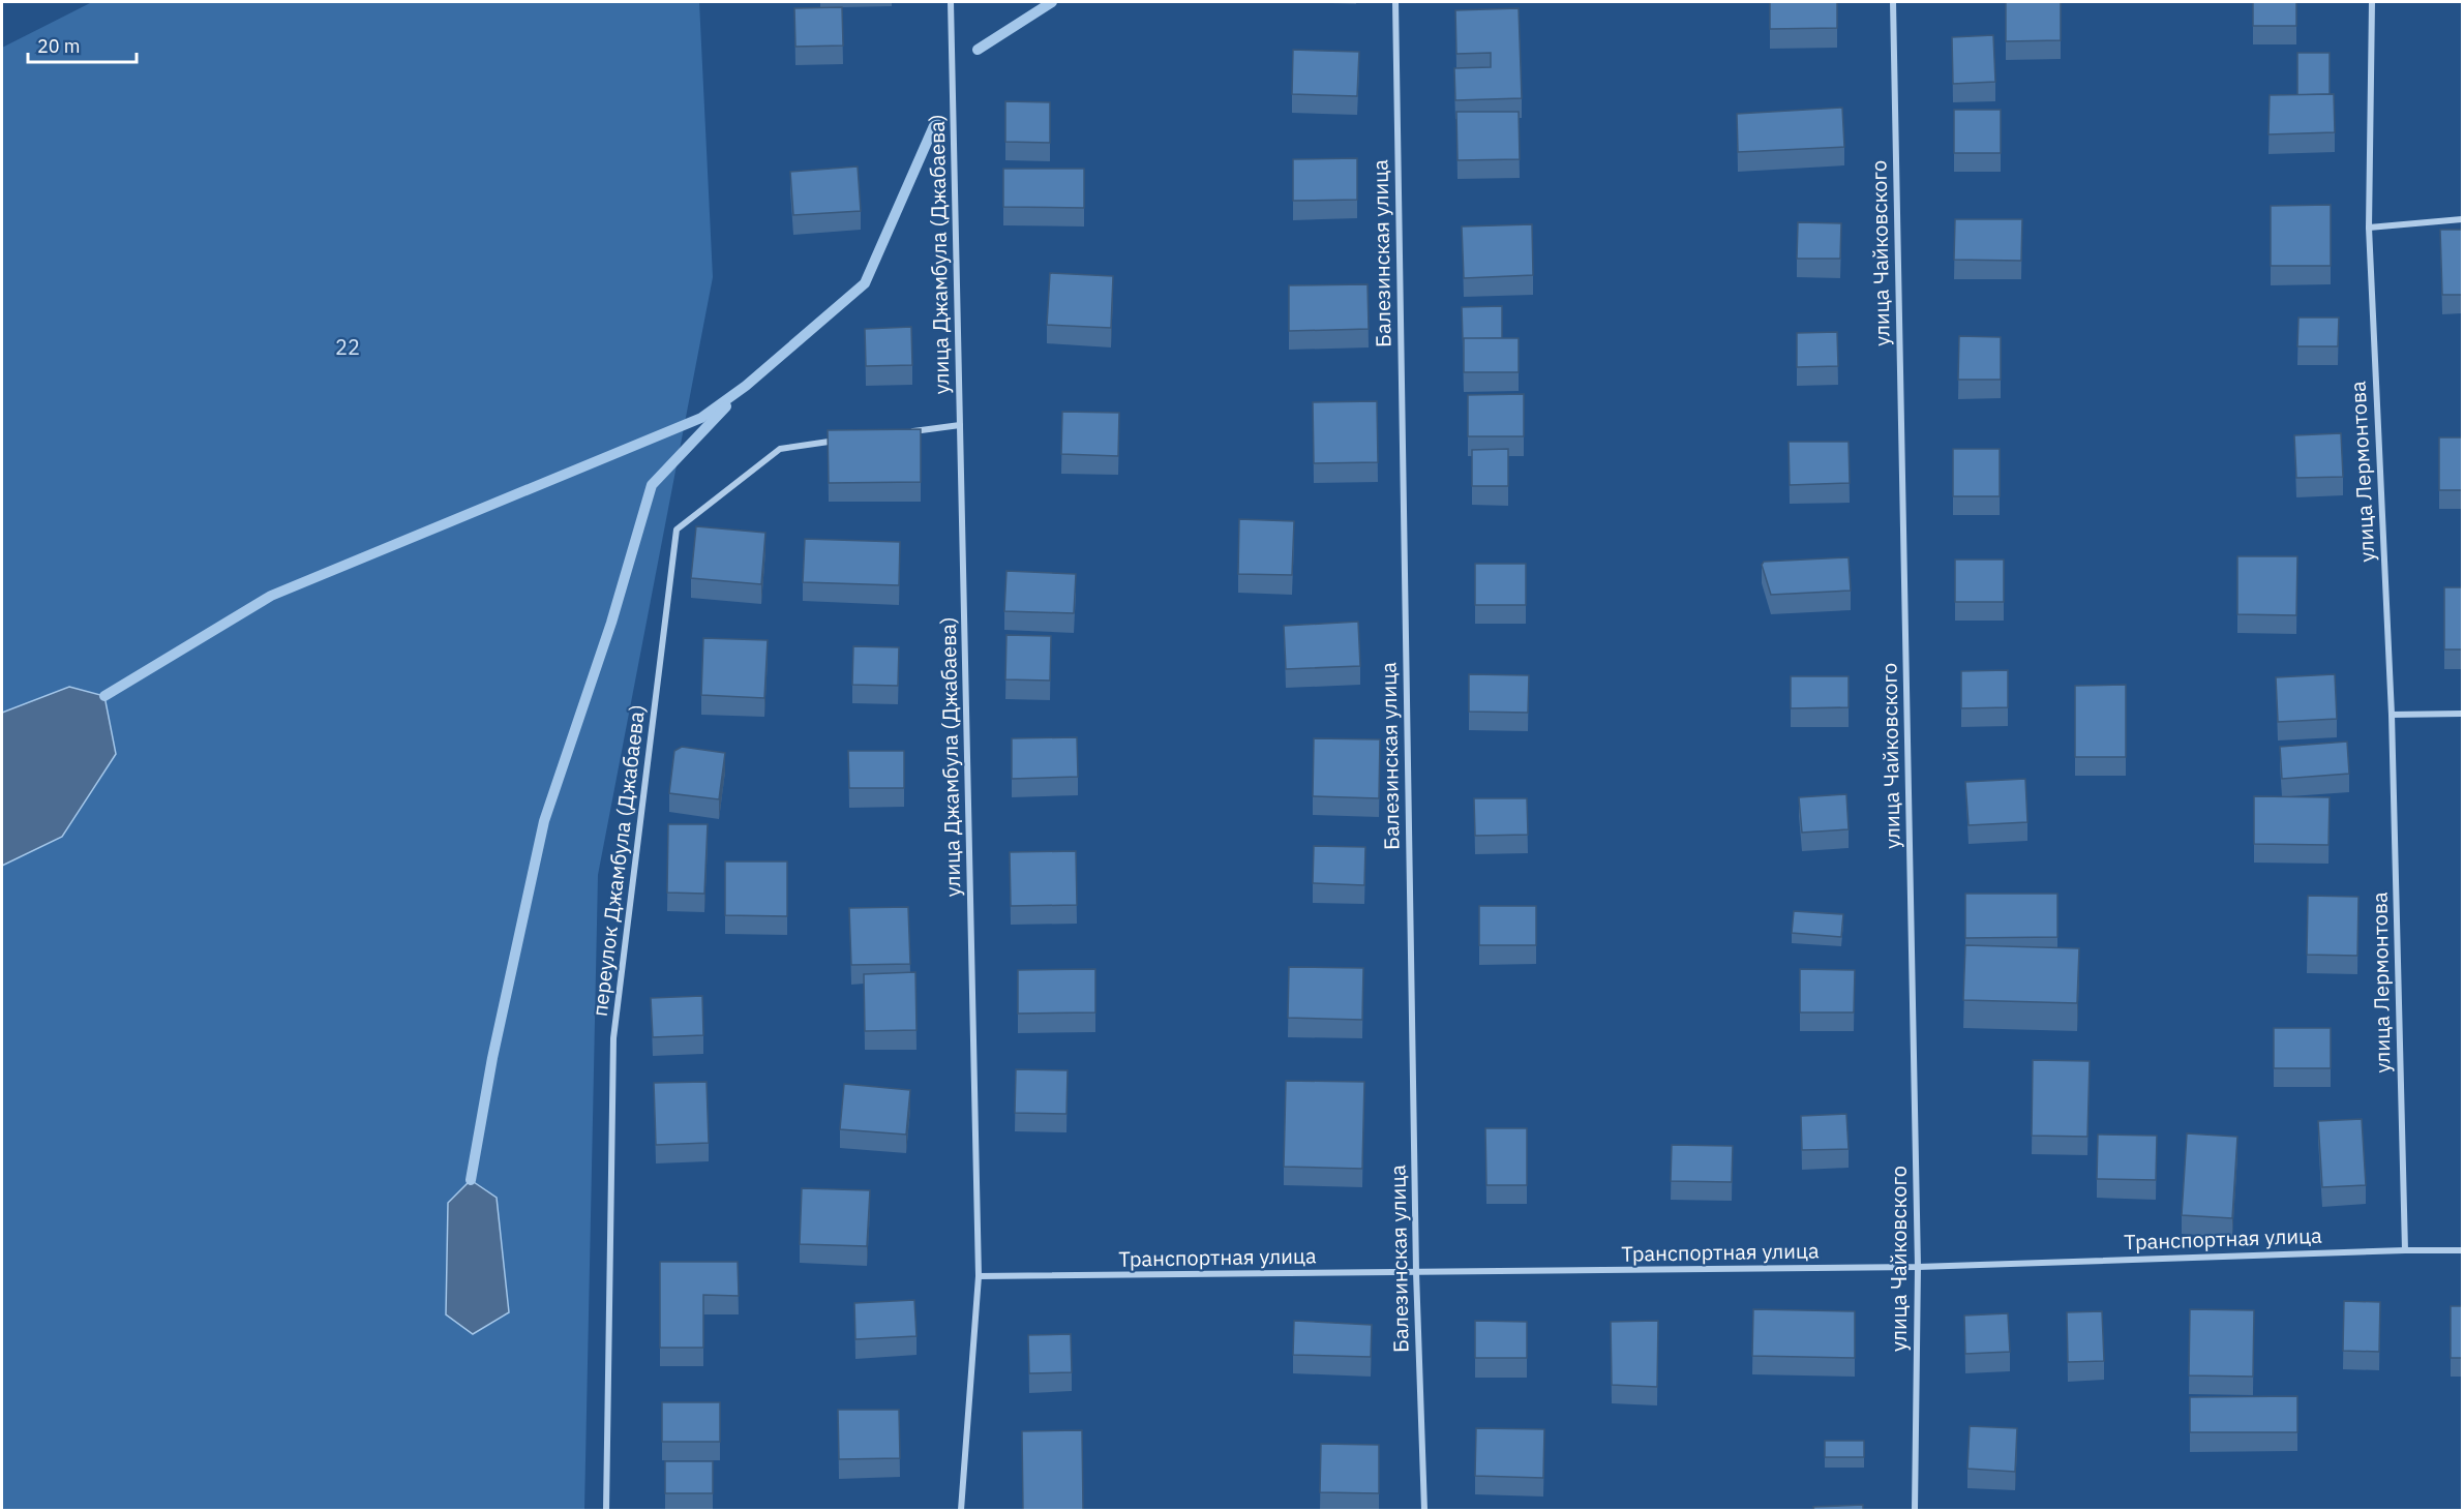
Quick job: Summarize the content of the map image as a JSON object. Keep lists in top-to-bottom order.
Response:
{
  "streets": {
    "street": [
      "Балезинская улица",
      "улица Чайковского",
      "улица Джамбула (Джабаева)",
      "улица Лермонтова",
      "переулок Джамбула (Джабаева)",
      "Транспортная улица"
    ]
  },
  "crossings": [
    ["Балезинская улица", "Транспортная улица"],
    ["улица Чайковского", "Транспортная улица"],
    ["улица Джамбула (Джабаева)", "Транспортная улица"],
    ["улица Лермонтова", "Транспортная улица"]
  ],
  "parks": ["22"],
  "scale_bar": "20 m"
}
